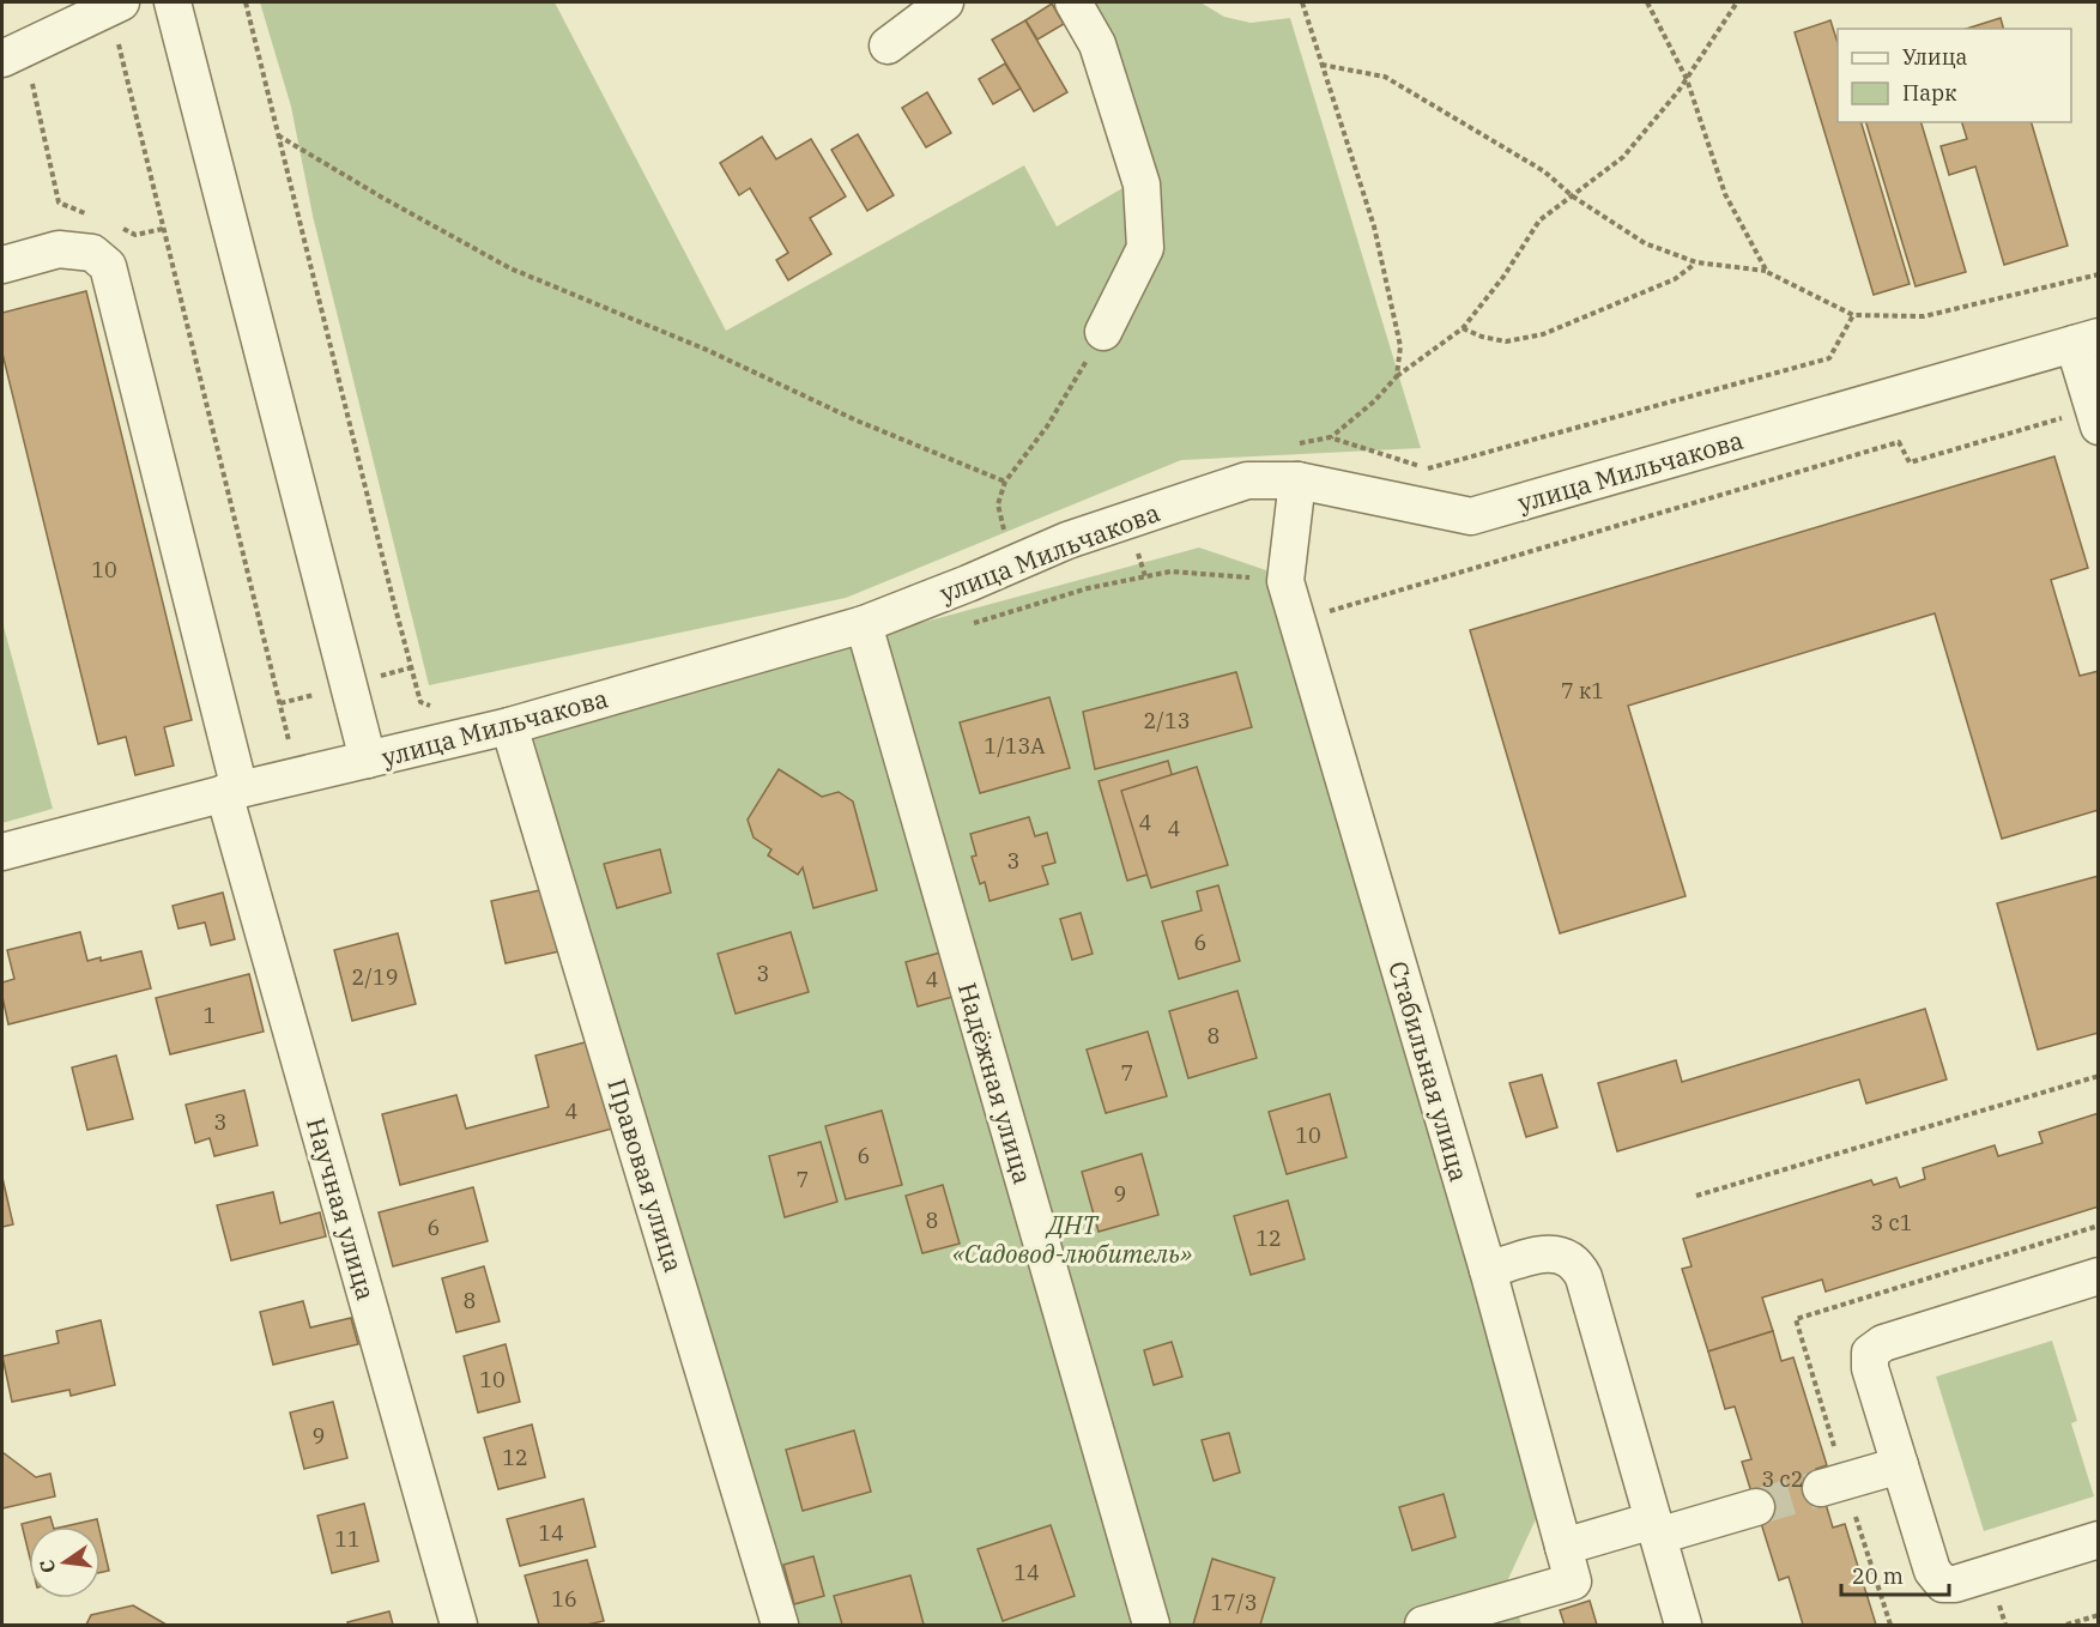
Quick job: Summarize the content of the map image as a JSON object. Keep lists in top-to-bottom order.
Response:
{
  "streets": {
    "street": [
      "улица Мильчакова",
      "Стабильная улица",
      "Надёжная улица",
      "Правовая улица",
      "Научная улица"
    ]
  },
  "crossings": [
    ["улица Мильчакова", "Стабильная улица"],
    ["улица Мильчакова", "Надёжная улица"],
    ["улица Мильчакова", "Правовая улица"],
    ["улица Мильчакова", "Научная улица"]
  ],
  "parks": ["ДНТ «Садовод-любитель»"],
  "house_numbers": [
    "10",
    "7 к1",
    "2/13",
    "1/13А",
    "4",
    "4",
    "3",
    "6",
    "3",
    "2/19",
    "4",
    "1",
    "8",
    "7",
    "4",
    "3",
    "10",
    "6",
    "7",
    "9",
    "8",
    "3 с1",
    "6",
    "12",
    "8",
    "10",
    "9",
    "12",
    "3 с2",
    "14",
    "11",
    "14",
    "16",
    "17/3"
  ],
  "legend": ["Улица", "Парк"],
  "scale_bar": "20 m",
  "north": "left"
}
